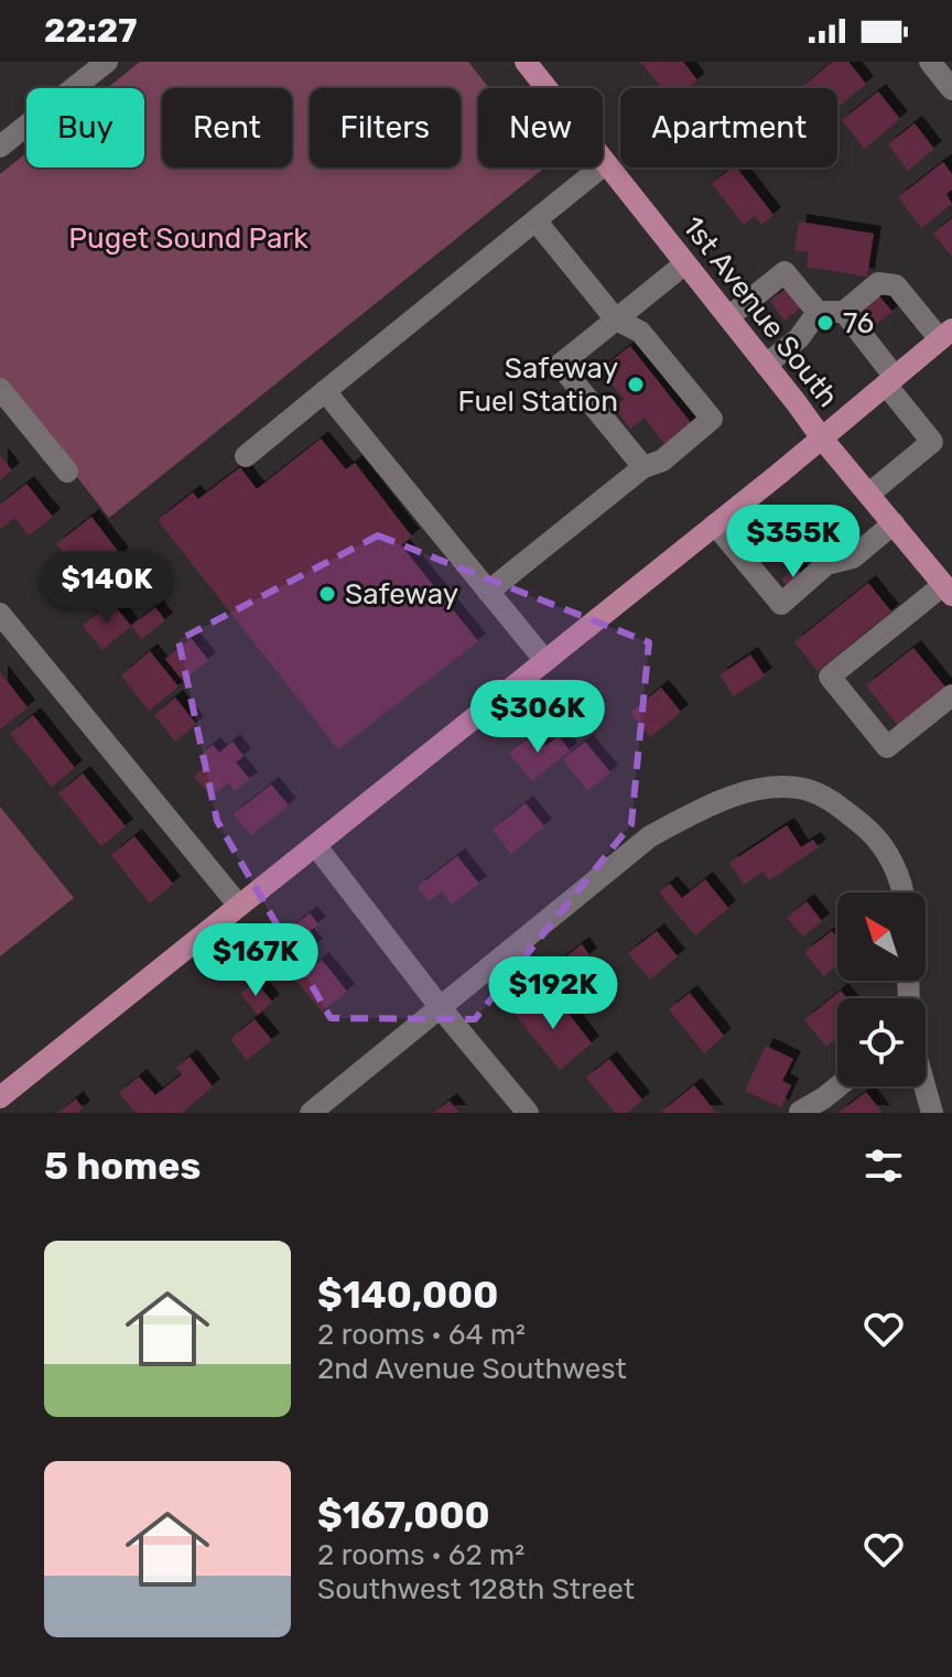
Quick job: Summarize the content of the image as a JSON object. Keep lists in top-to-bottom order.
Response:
{
  "streets": {
    "main road": ["1st Avenue South"]
  },
  "parks": ["Puget Sound Park"],
  "places": ["76", "Safeway Fuel Station", "Safeway"],
  "north": "top left",
  "page": {
    "status": "22:27",
    "chip": [
      "Buy",
      "Rent",
      "Filters",
      "New",
      "Apartment"
    ],
    "price": [
      "$355K",
      "$140K",
      "$306K",
      "$167K",
      "$192K"
    ],
    "heading": "5 homes",
    "list": [
      {
        "name": "$140,000",
        "note": "2 rooms · 64 m² · 2nd Avenue Southwest"
      },
      {
        "name": "$167,000",
        "note": "2 rooms · 62 m² · Southwest 128th Street"
      }
    ]
  }
}
